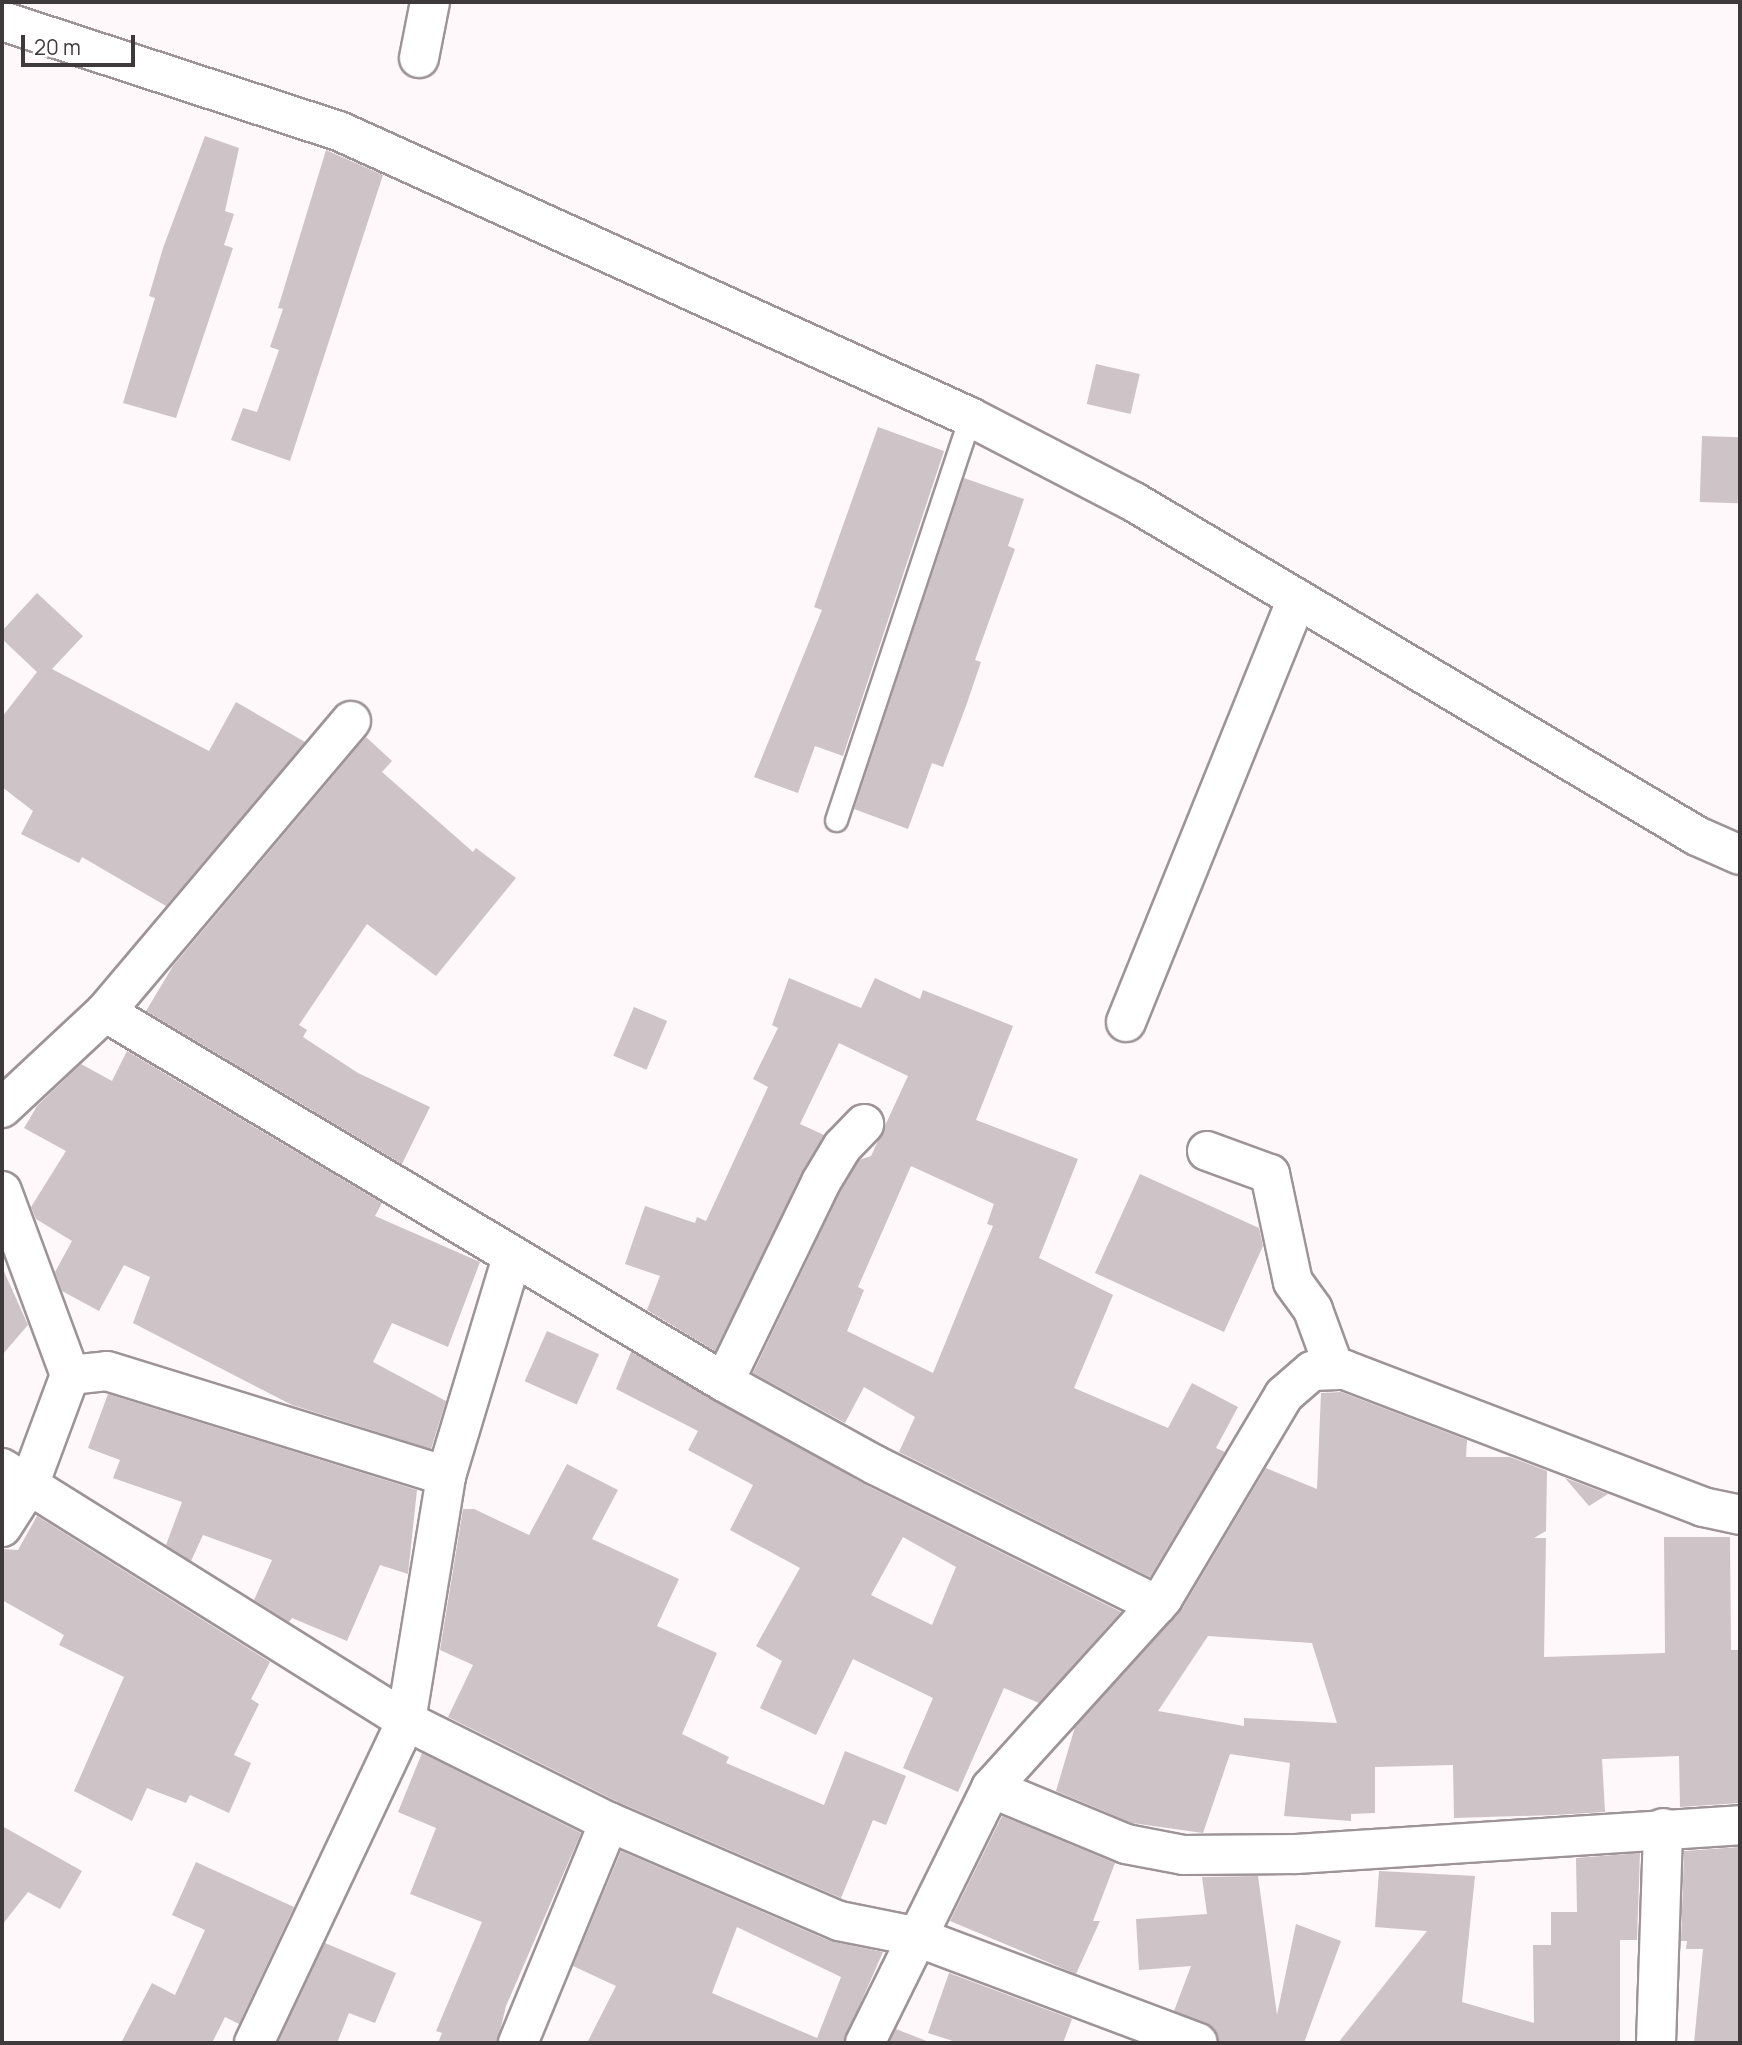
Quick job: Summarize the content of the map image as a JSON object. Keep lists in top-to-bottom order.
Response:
{
  "scale_bar": "20 m"
}
